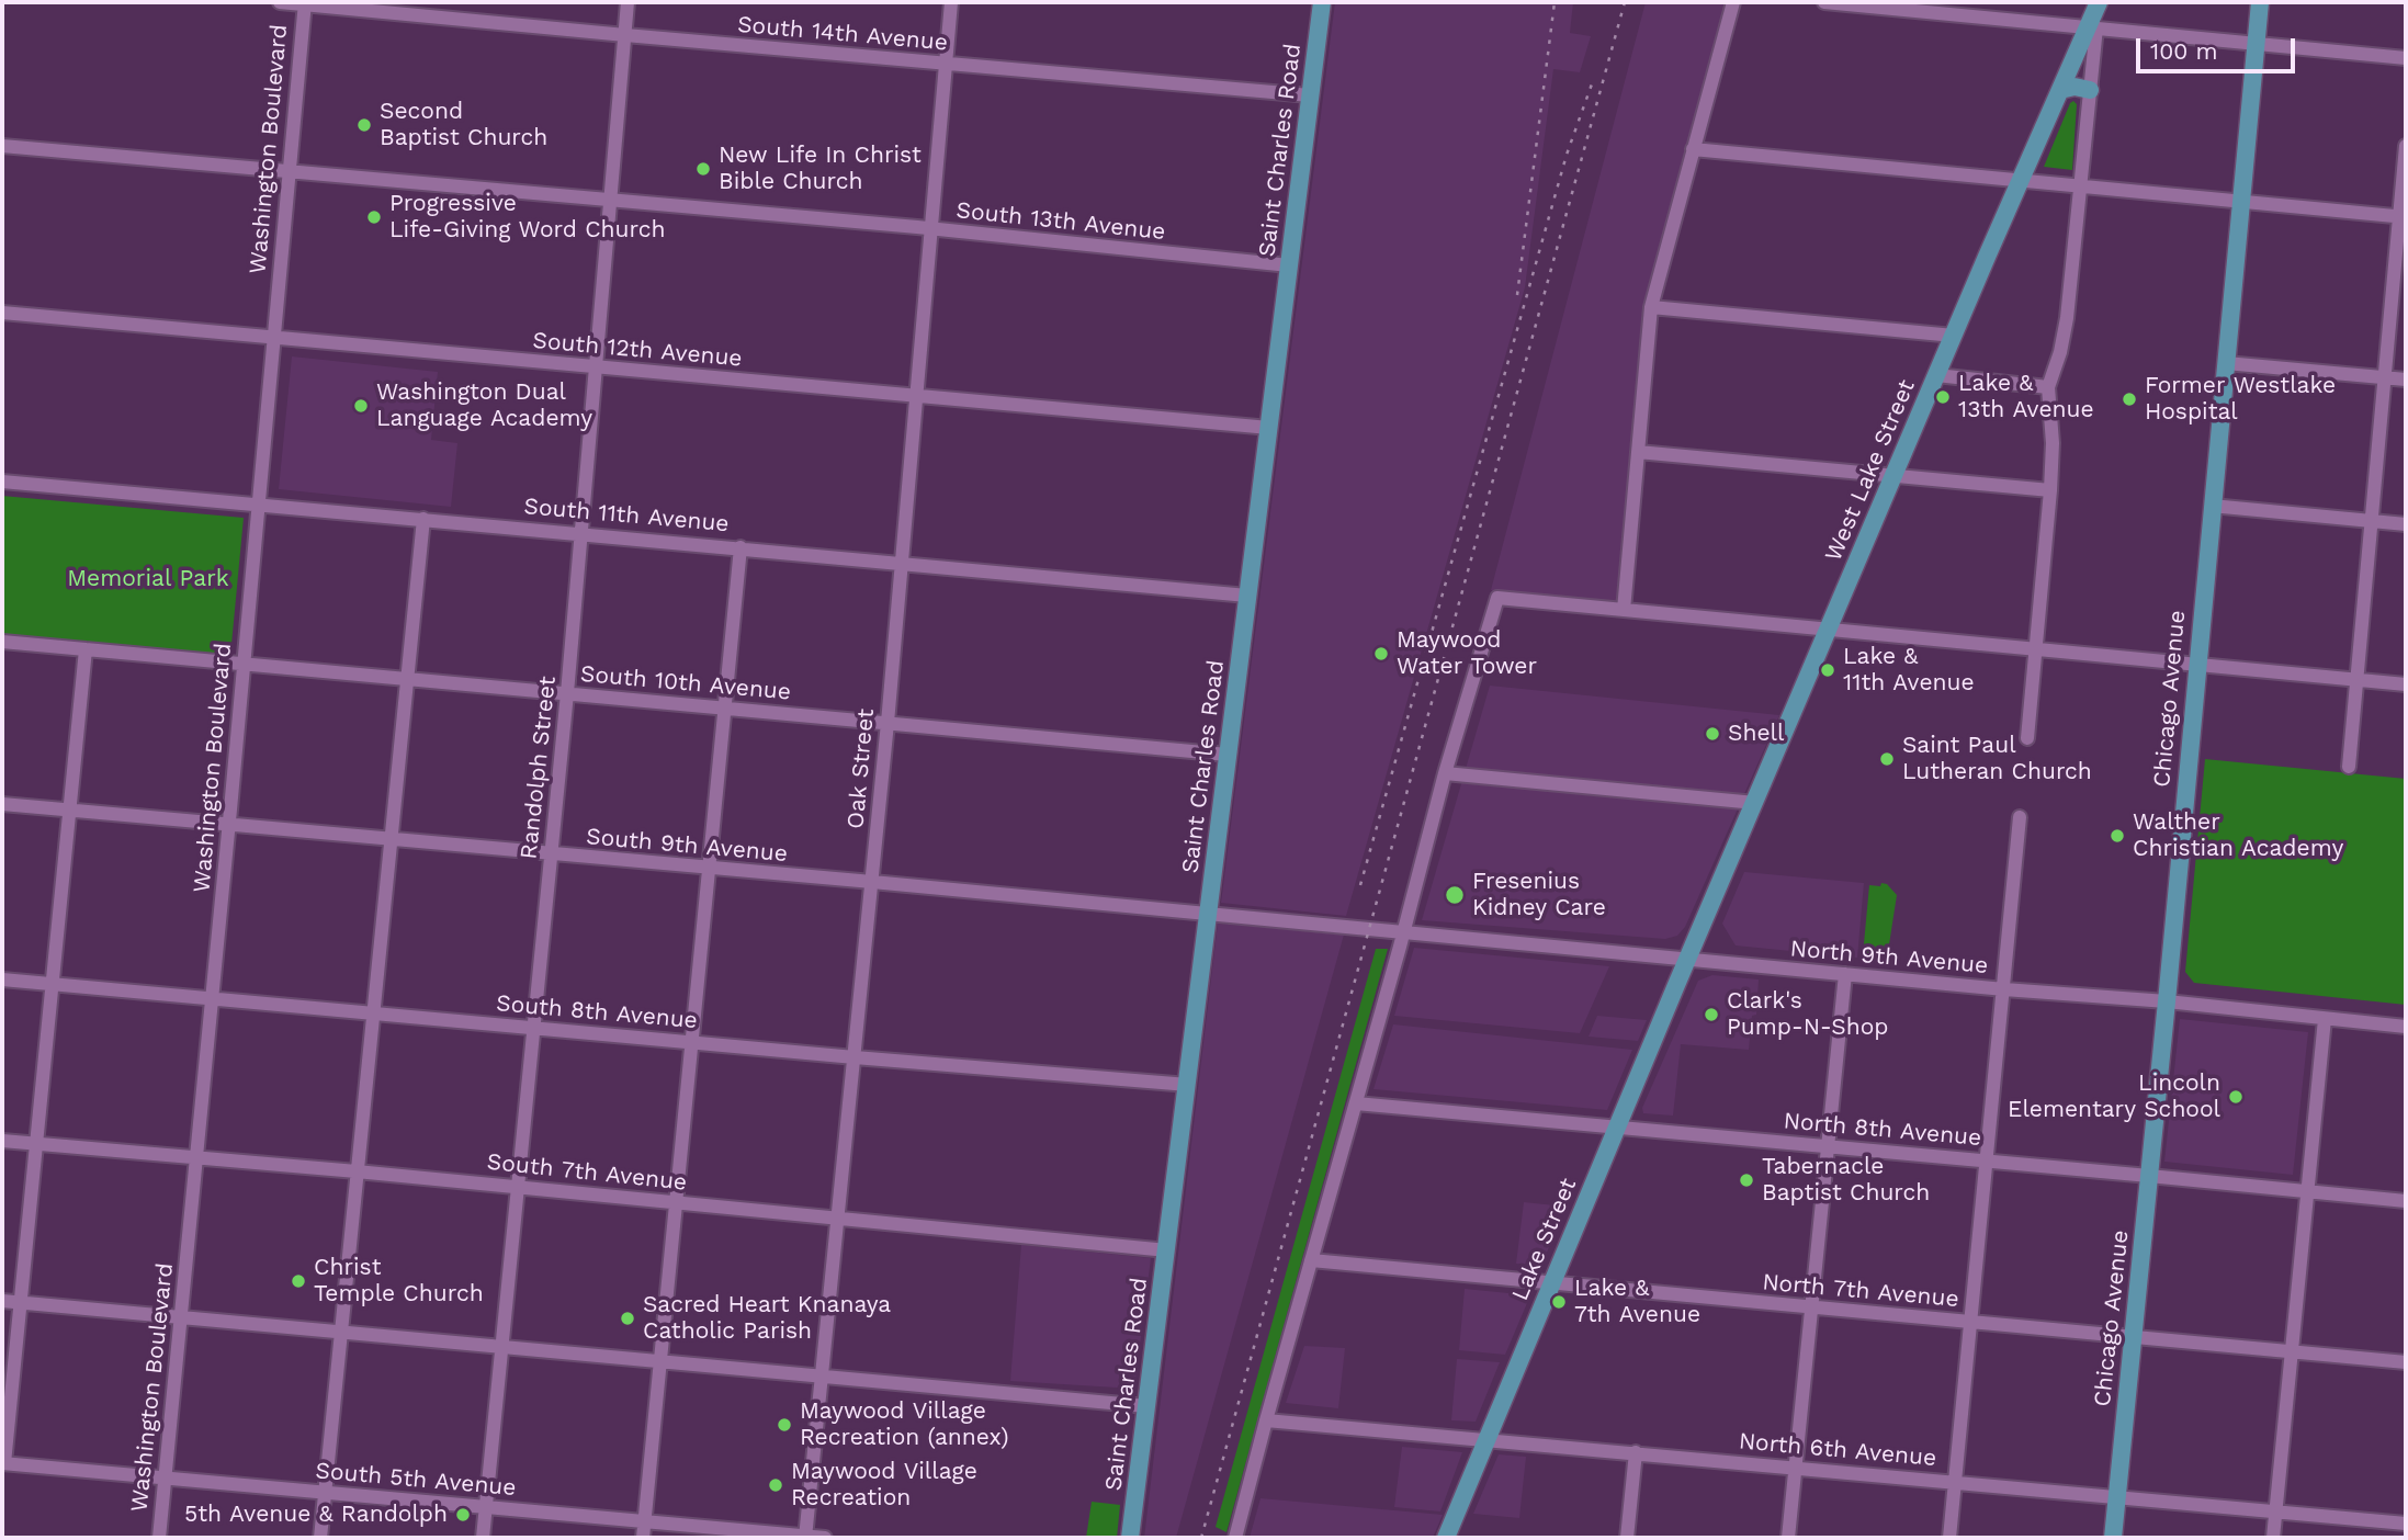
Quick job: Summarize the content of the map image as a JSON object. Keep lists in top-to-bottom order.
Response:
{
  "streets": {
    "main road": [
      "Saint Charles Road",
      "West Lake Street",
      "Chicago Avenue",
      "Lake Street"
    ],
    "street": [
      "South 14th Avenue",
      "Washington Boulevard",
      "South 13th Avenue",
      "South 12th Avenue",
      "South 11th Avenue",
      "South 10th Avenue",
      "Randolph Street",
      "Oak Street",
      "South 9th Avenue",
      "North 9th Avenue",
      "South 8th Avenue",
      "North 8th Avenue",
      "South 7th Avenue",
      "North 7th Avenue",
      "North 6th Avenue",
      "South 5th Avenue"
    ]
  },
  "crossings": [
    ["South 14th Avenue", "Washington Boulevard"],
    ["South 14th Avenue", "Saint Charles Road"],
    ["South 14th Avenue", "Randolph Street"],
    ["South 14th Avenue", "Oak Street"],
    ["Washington Boulevard", "South 13th Avenue"],
    ["Washington Boulevard", "South 12th Avenue"],
    ["Washington Boulevard", "South 11th Avenue"],
    ["Washington Boulevard", "South 10th Avenue"],
    ["Washington Boulevard", "South 9th Avenue"],
    ["Washington Boulevard", "South 8th Avenue"],
    ["Washington Boulevard", "South 7th Avenue"],
    ["Washington Boulevard", "South 5th Avenue"],
    ["Saint Charles Road", "South 13th Avenue"],
    ["Saint Charles Road", "South 12th Avenue"],
    ["Saint Charles Road", "South 11th Avenue"],
    ["Saint Charles Road", "South 10th Avenue"],
    ["Saint Charles Road", "South 9th Avenue"],
    ["Saint Charles Road", "South 8th Avenue"],
    ["Saint Charles Road", "South 7th Avenue"],
    ["South 13th Avenue", "Randolph Street"],
    ["South 13th Avenue", "Oak Street"],
    ["South 12th Avenue", "Randolph Street"],
    ["South 12th Avenue", "Oak Street"],
    ["West Lake Street", "North 9th Avenue"],
    ["West Lake Street", "Lake Street"],
    ["South 11th Avenue", "Randolph Street"],
    ["South 11th Avenue", "Oak Street"],
    ["South 10th Avenue", "Randolph Street"],
    ["South 10th Avenue", "Oak Street"],
    ["Chicago Avenue", "North 9th Avenue"],
    ["Chicago Avenue", "North 8th Avenue"],
    ["Chicago Avenue", "North 7th Avenue"],
    ["Chicago Avenue", "North 6th Avenue"],
    ["Randolph Street", "South 9th Avenue"],
    ["Randolph Street", "South 8th Avenue"],
    ["Randolph Street", "South 7th Avenue"],
    ["Randolph Street", "South 5th Avenue"],
    ["Oak Street", "South 9th Avenue"],
    ["Oak Street", "South 8th Avenue"],
    ["Oak Street", "South 7th Avenue"],
    ["Oak Street", "South 5th Avenue"],
    ["South 9th Avenue", "North 9th Avenue"],
    ["North 9th Avenue", "Lake Street"],
    ["North 8th Avenue", "Lake Street"],
    ["Lake Street", "North 7th Avenue"],
    ["Lake Street", "North 6th Avenue"]
  ],
  "parks": ["Memorial Park"],
  "places": [
    "Second Baptist Church",
    "New Life In Christ Bible Church",
    "Progressive Life-Giving Word Church",
    "Lake & 13th Avenue",
    "Former Westlake Hospital",
    "Washington Dual Language Academy",
    "Maywood Water Tower",
    "Lake & 11th Avenue",
    "Shell",
    "Saint Paul Lutheran Church",
    "Walther Christian Academy",
    "Fresenius Kidney Care",
    "Clark's Pump-N-Shop",
    "Lincoln Elementary School",
    "Tabernacle Baptist Church",
    "Christ Temple Church",
    "Lake & 7th Avenue",
    "Sacred Heart Knanaya Catholic Parish",
    "Maywood Village Recreation (annex)",
    "Maywood Village Recreation",
    "5th Avenue & Randolph"
  ],
  "scale_bar": "100 m"
}
